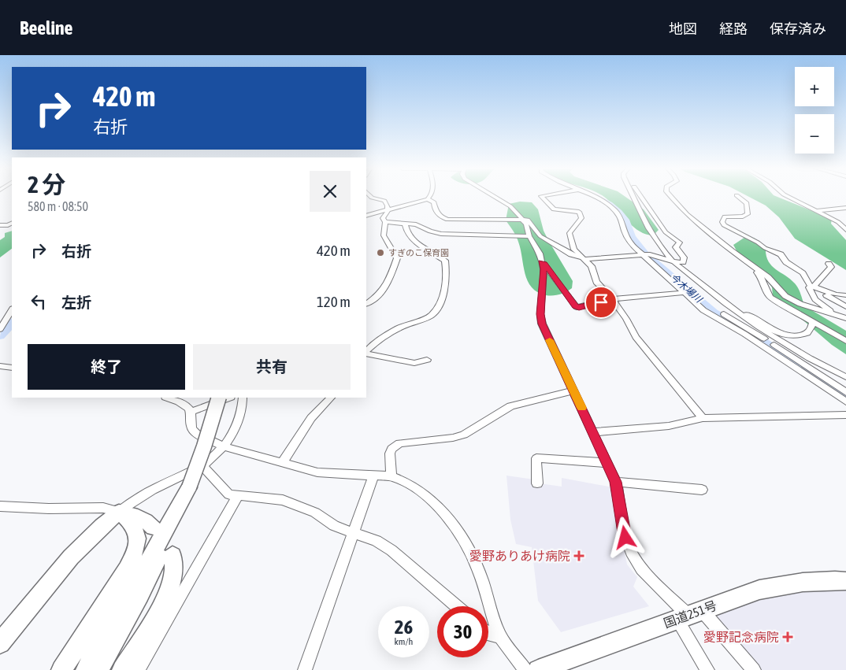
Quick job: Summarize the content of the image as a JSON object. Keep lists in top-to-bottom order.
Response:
{
  "streets": {
    "highway": ["国道251号"]
  },
  "water": ["今木場川"],
  "places": {
    "other": ["すぎのこ保育園"],
    "health": ["愛野ありあけ病院", "愛野記念病院"]
  },
  "page": {
    "header": "Beeline",
    "nav": ["地図", "経路", "保存済み"],
    "map_buttons": ["+", "−"],
    "turn": ["420 m", "右折"],
    "heading": ["2 分", "580 m · 08:50"],
    "list": [
      {
        "name": "右折",
        "value": "420 m"
      },
      {
        "name": "左折",
        "value": "120 m"
      }
    ],
    "buttons": ["終了", "共有"],
    "speed": "26 km/h",
    "limit": "30"
  }
}
